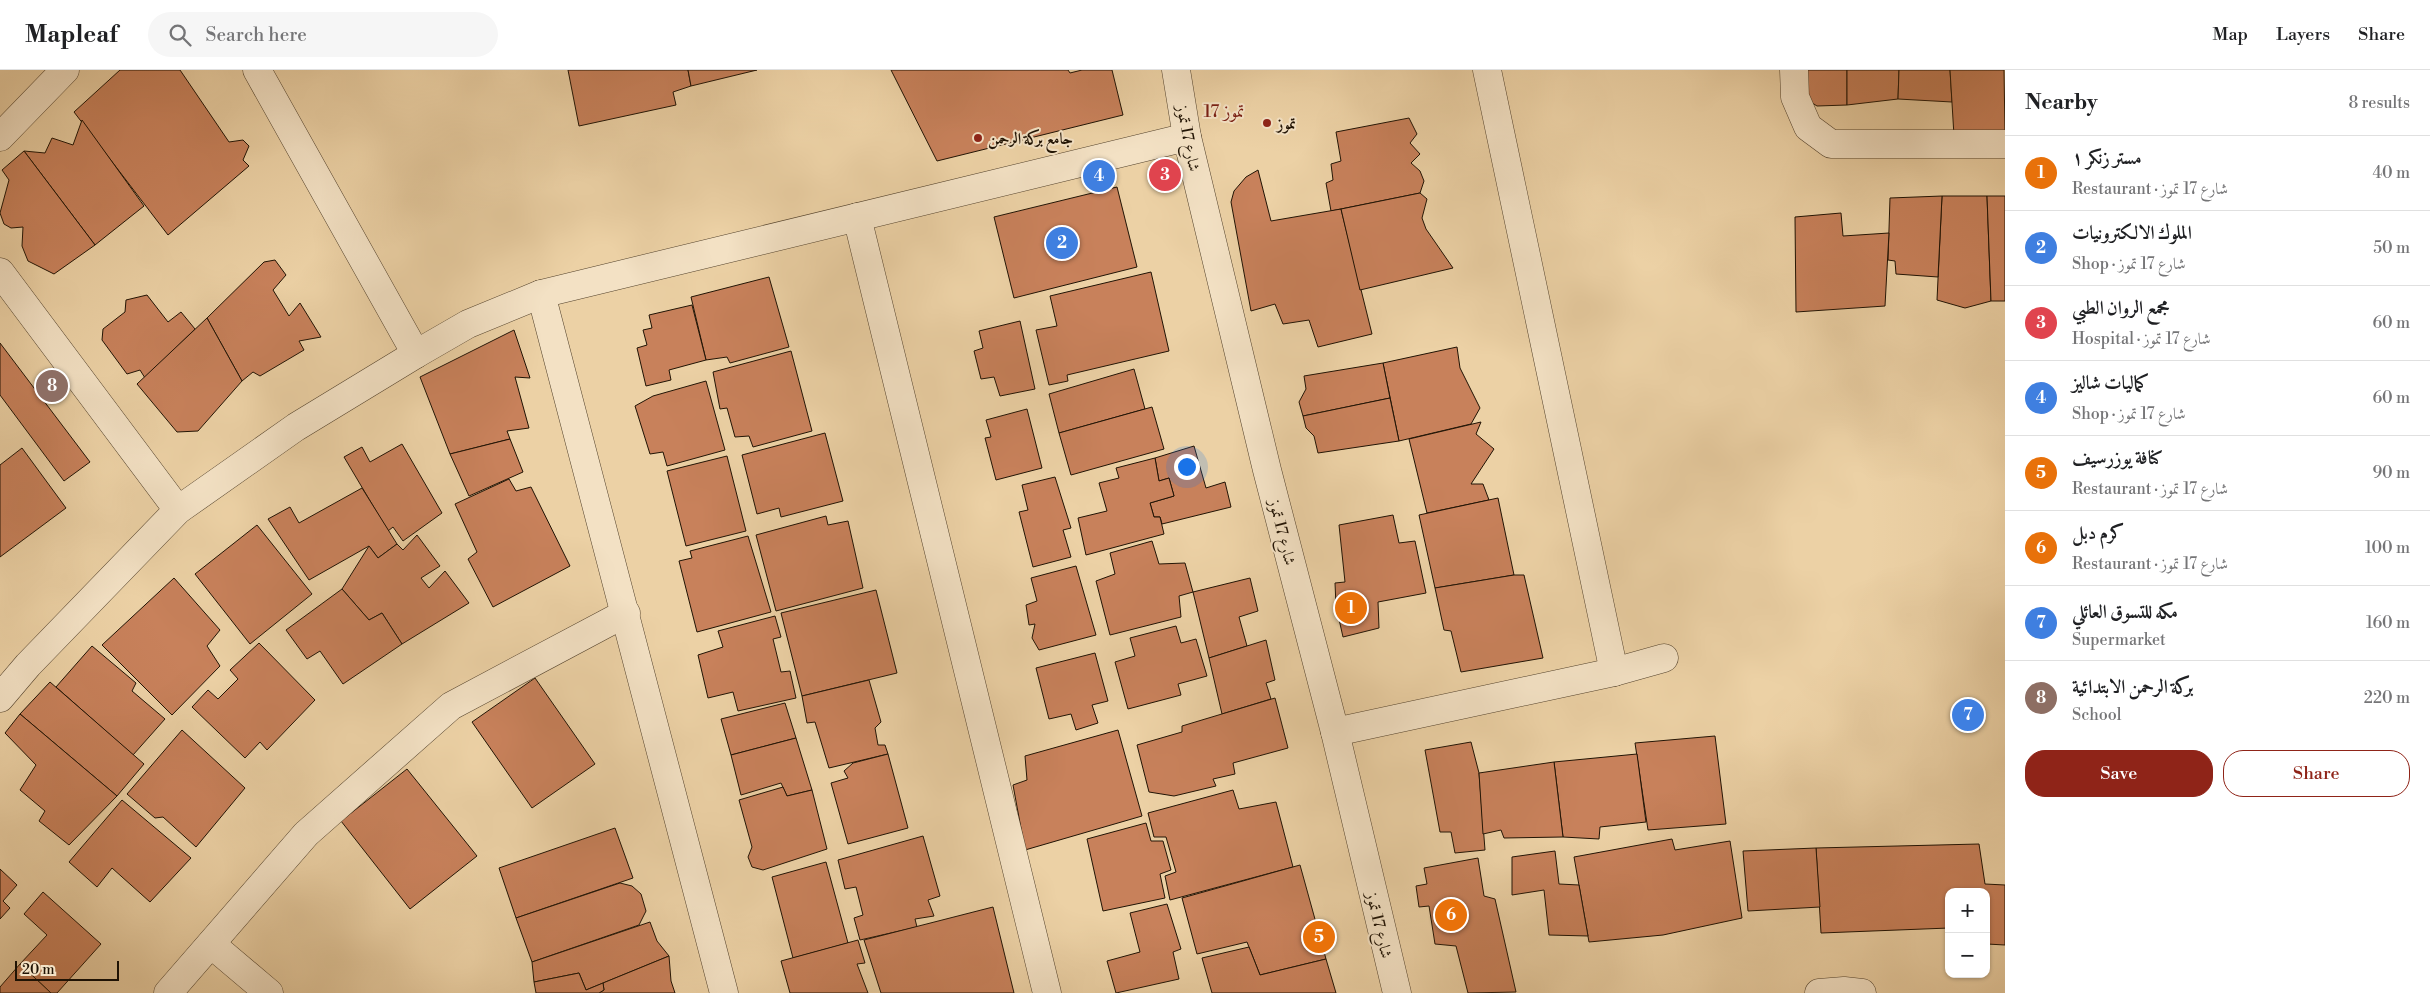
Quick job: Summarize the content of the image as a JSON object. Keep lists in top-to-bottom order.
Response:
{
  "streets": {
    "street": ["شارع 17 تموز"]
  },
  "districts": ["17 تموز"],
  "places": ["تموز", "جامع بركة الرحمن"],
  "scale_bar": "20 m",
  "page": {
    "header": "Mapleaf",
    "search": "Search here",
    "nav": ["Map", "Layers", "Share"],
    "heading": ["Nearby", "8 results"],
    "list": [
      {
        "mark": "1",
        "name": "مستر زنكر ١",
        "note": "Restaurant · شارع 17 تموز",
        "value": "40 m"
      },
      {
        "mark": "2",
        "name": "الملوك الالكترونيات",
        "note": "Shop · شارع 17 تموز",
        "value": "50 m"
      },
      {
        "mark": "3",
        "name": "مجمع الروان الطبي",
        "note": "Hospital · شارع 17 تموز",
        "value": "60 m"
      },
      {
        "mark": "4",
        "name": "كماليات شاليز",
        "note": "Shop · شارع 17 تموز",
        "value": "60 m"
      },
      {
        "mark": "5",
        "name": "كنافة يوزرسيف",
        "note": "Restaurant · شارع 17 تموز",
        "value": "90 m"
      },
      {
        "mark": "6",
        "name": "كرم دبل",
        "note": "Restaurant · شارع 17 تموز",
        "value": "100 m"
      },
      {
        "mark": "7",
        "name": "مكه للتسوق العائلي",
        "note": "Supermarket",
        "value": "160 m"
      },
      {
        "mark": "8",
        "name": "بركة الرحمن الابتدائية",
        "note": "School",
        "value": "220 m"
      }
    ],
    "pins": [
      "3",
      "4",
      "2",
      "8",
      "1",
      "7",
      "6",
      "5"
    ],
    "buttons": ["Save", "Share"],
    "map_buttons": ["+", "−"],
    "scale": "20 m"
  }
}
